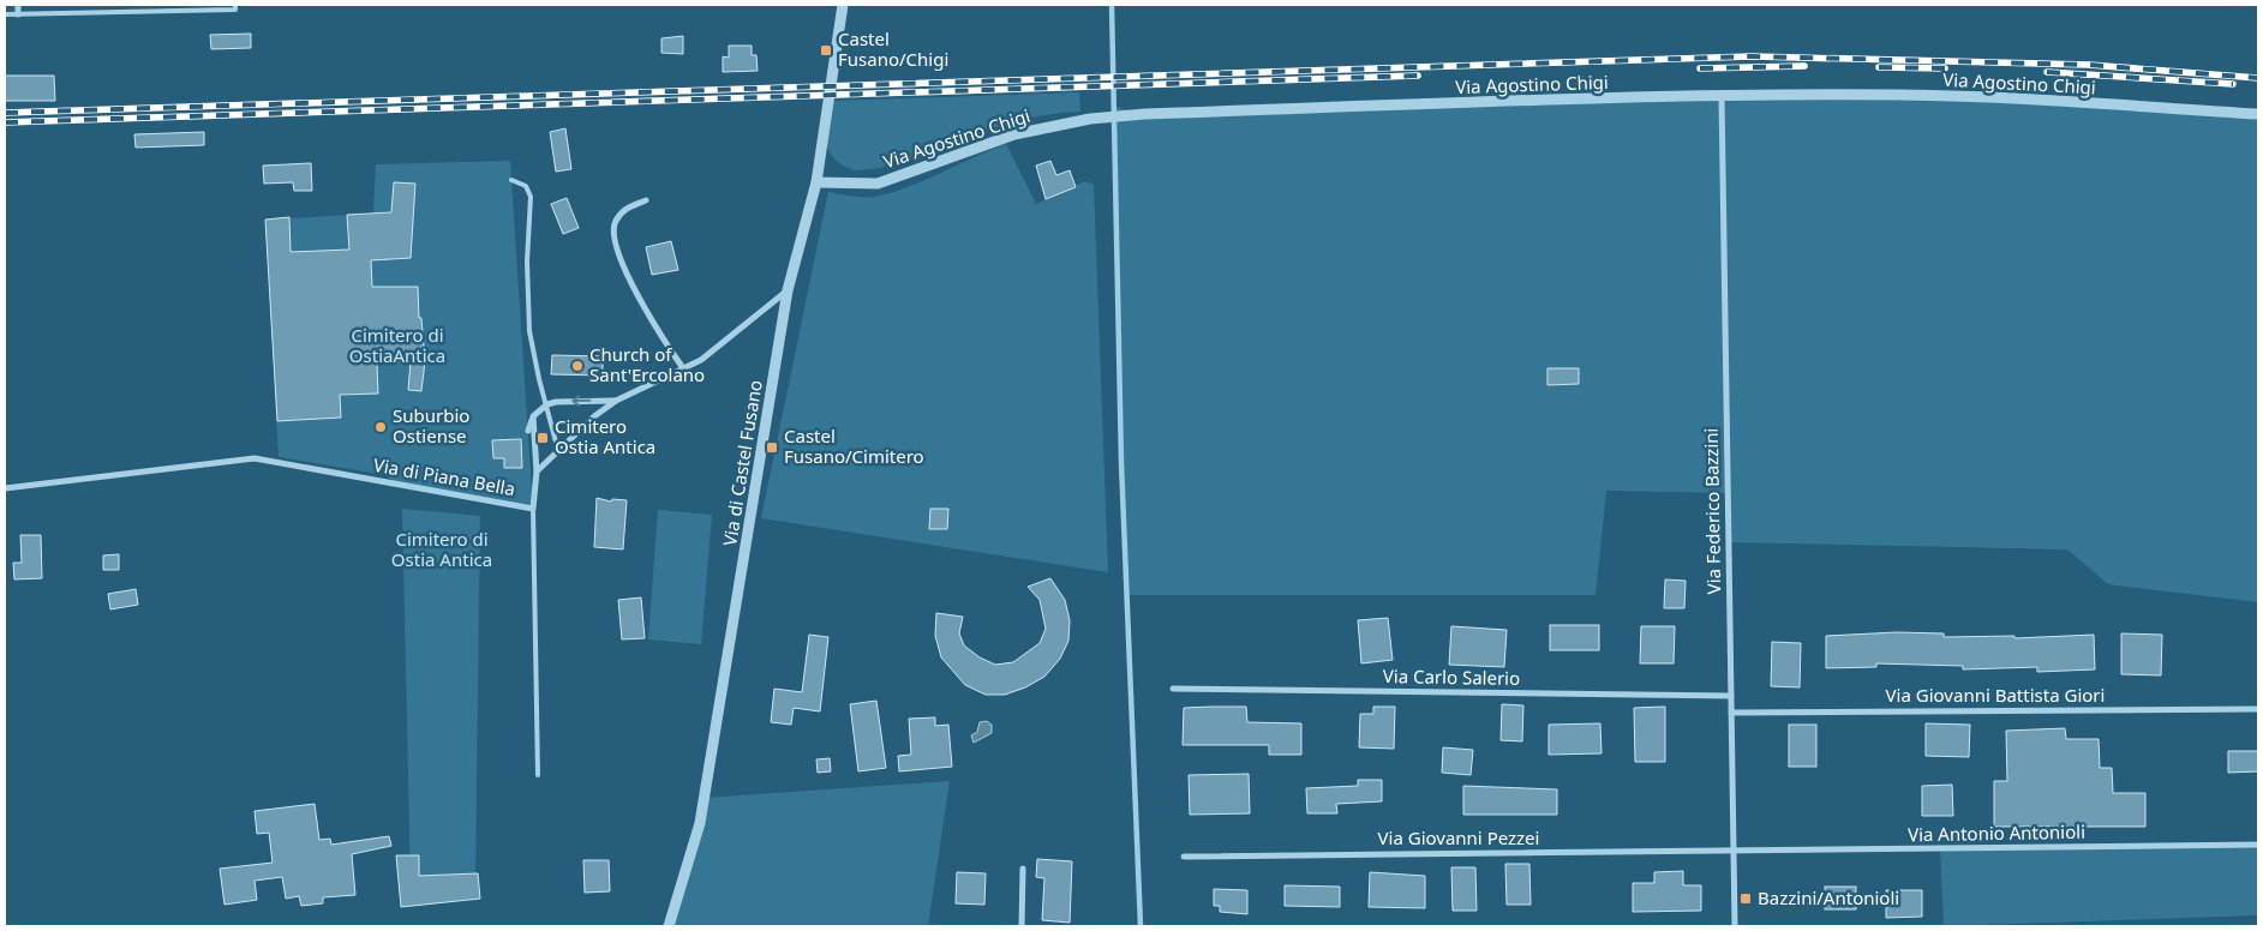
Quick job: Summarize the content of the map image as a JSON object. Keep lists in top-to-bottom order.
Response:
{
  "streets": {
    "street": [
      "Via Agostino Chigi",
      "Via di Castel Fusano",
      "Via di Piana Bella",
      "Via Federico Bazzini",
      "Via Carlo Salerio",
      "Via Giovanni Battista Giori",
      "Via Antonio Antonioli",
      "Via Giovanni Pezzei"
    ]
  },
  "crossings": [
    ["Via Agostino Chigi", "Via di Castel Fusano"],
    ["Via Agostino Chigi", "Via Federico Bazzini"],
    ["Via di Castel Fusano", "Via di Piana Bella"],
    ["Via Federico Bazzini", "Via Carlo Salerio"],
    ["Via Federico Bazzini", "Via Giovanni Battista Giori"],
    ["Via Federico Bazzini", "Via Antonio Antonioli"],
    ["Via Federico Bazzini", "Via Giovanni Pezzei"],
    ["Via Antonio Antonioli", "Via Giovanni Pezzei"]
  ],
  "parks": ["Cimitero di OstiaAntica", "Cimitero di Ostia Antica"],
  "places": {
    "transit": [
      "Castel Fusano/Chigi",
      "Cimitero Ostia Antica",
      "Castel Fusano/Cimitero",
      "Bazzini/Antonioli"
    ],
    "other": ["Church of Sant'Ercolano", "Suburbio Ostiense"]
  }
}
